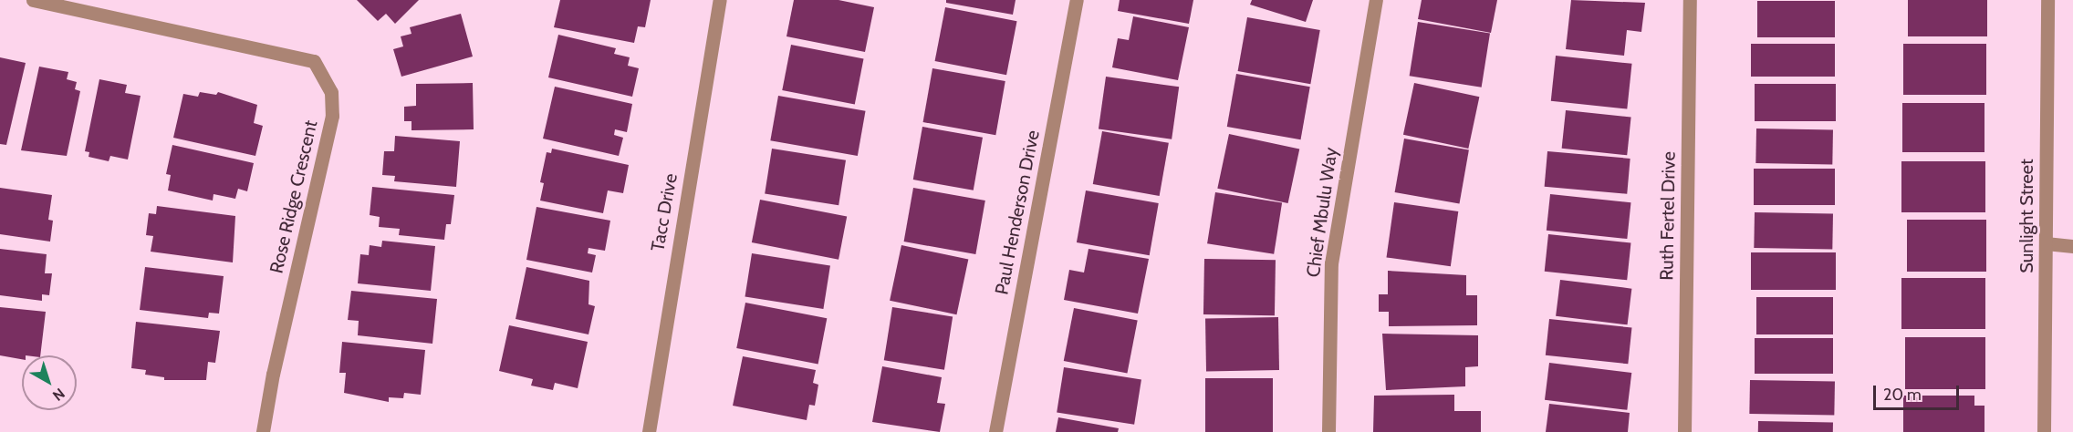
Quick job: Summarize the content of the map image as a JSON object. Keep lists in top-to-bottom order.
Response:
{
  "streets": {
    "street": [
      "Rose Ridge Crescent",
      "Tacc Drive",
      "Paul Henderson Drive",
      "Chief Mbulu Way",
      "Ruth Fertel Drive",
      "Sunlight Street"
    ]
  },
  "scale_bar": "20 m",
  "north": "bottom right"
}
